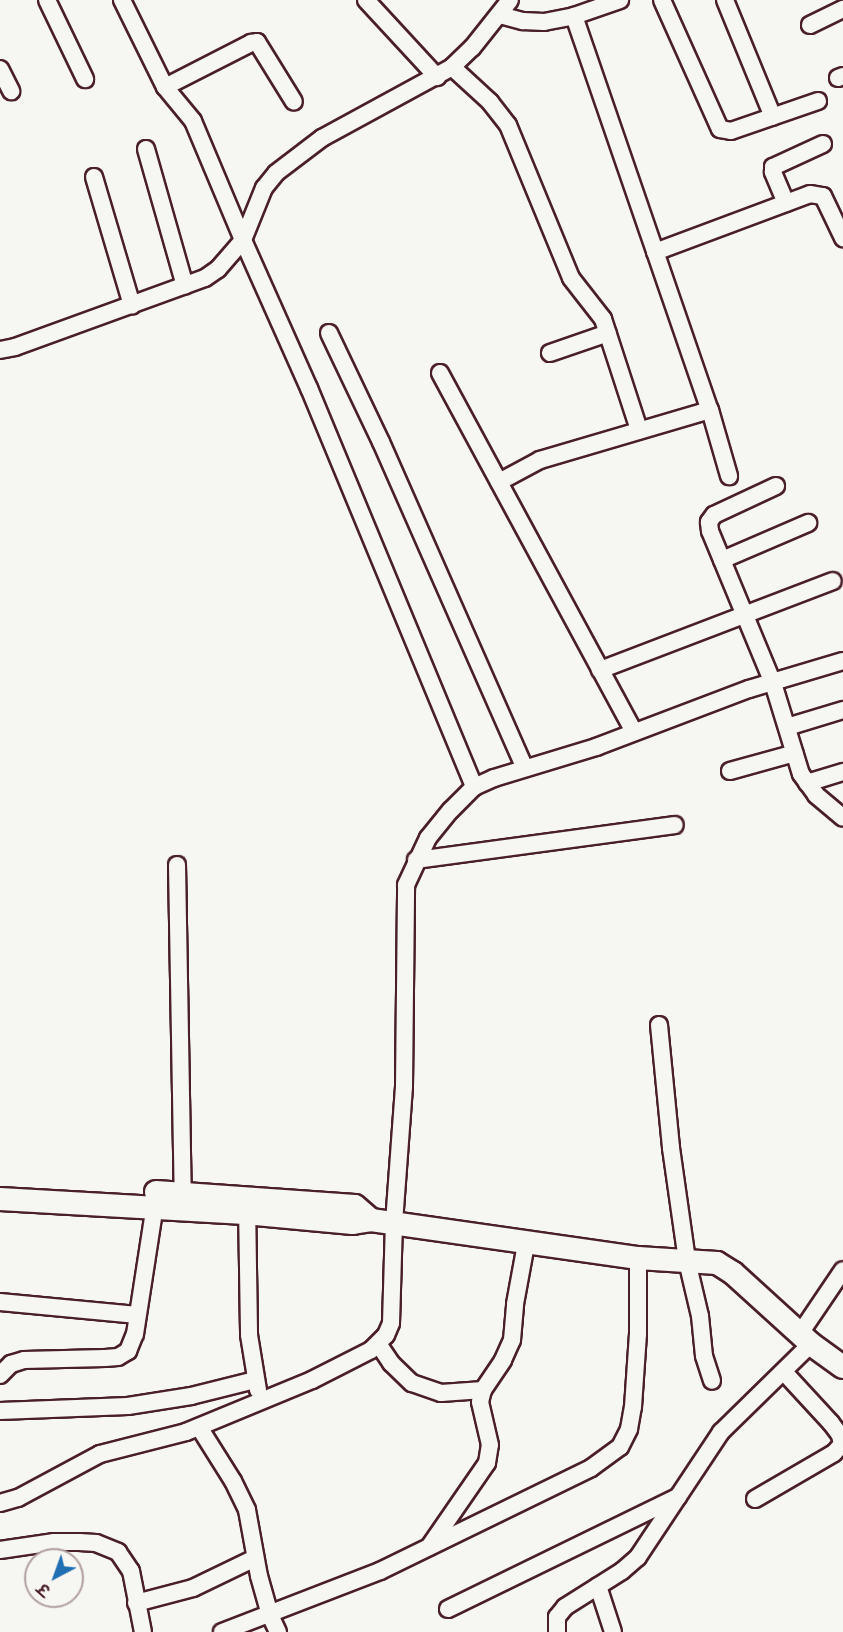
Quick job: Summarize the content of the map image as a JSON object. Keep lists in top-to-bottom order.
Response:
{
  "north": "bottom left"
}
